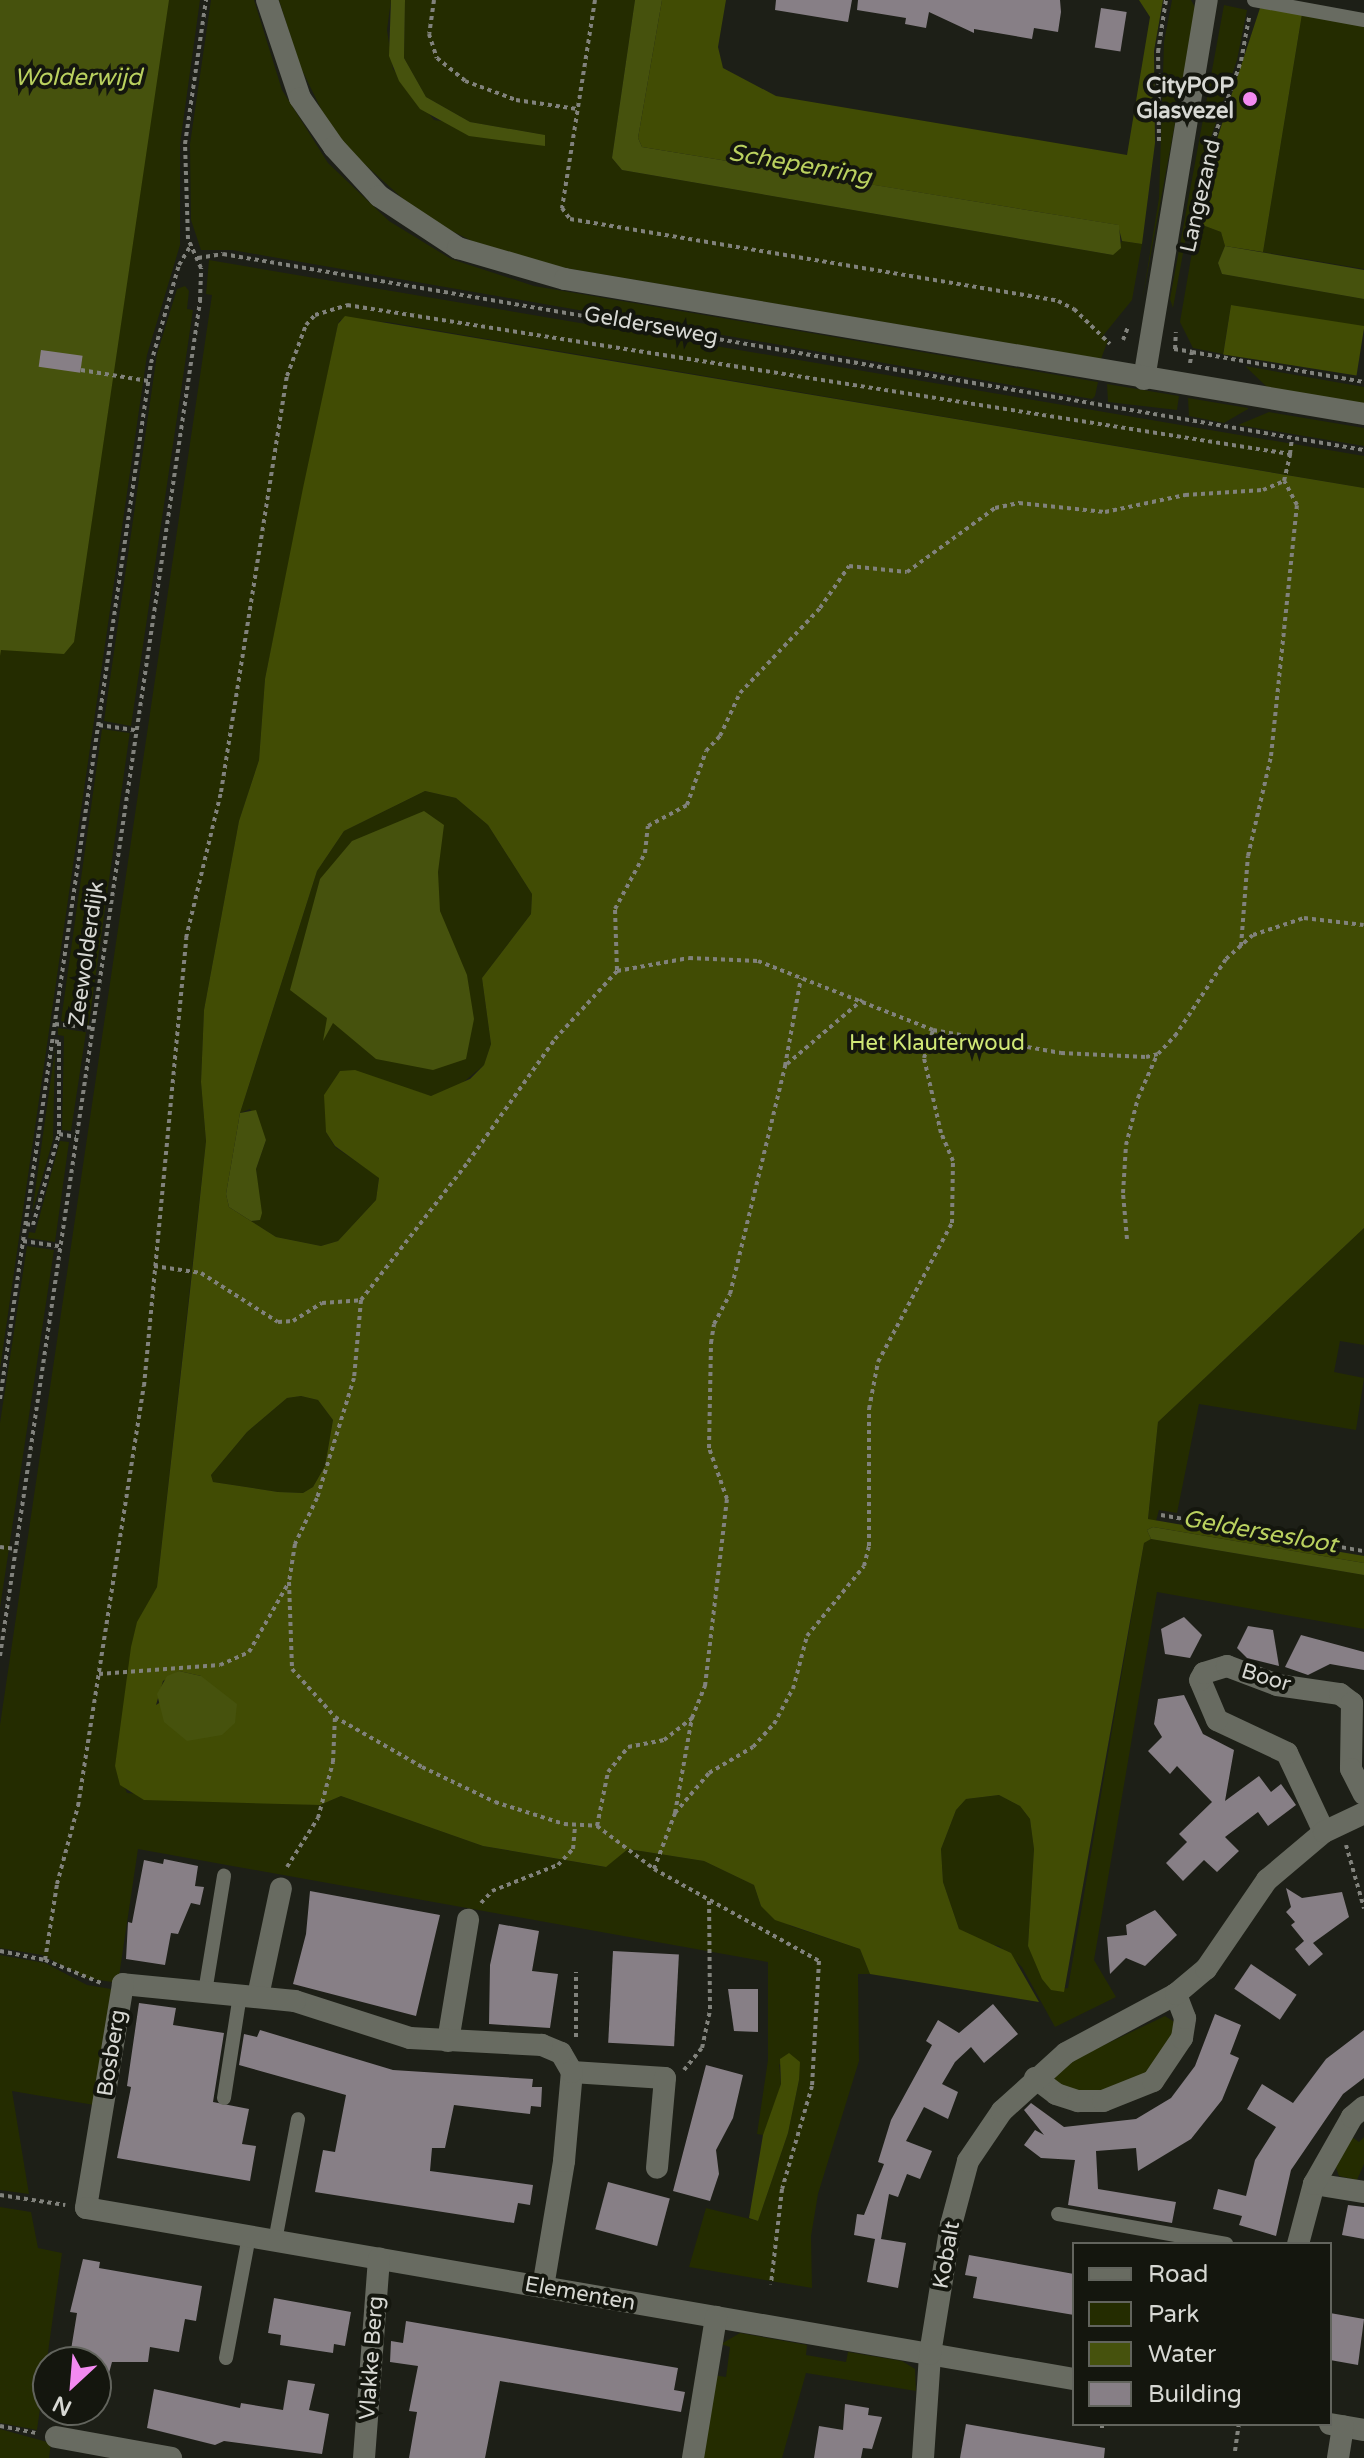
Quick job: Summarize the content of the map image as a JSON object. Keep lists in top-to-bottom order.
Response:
{
  "streets": {
    "street": [
      "Langezand",
      "Gelderseweg",
      "Boor",
      "Bosberg",
      "Kobalt",
      "Elementen",
      "Vlakke Berg"
    ],
    "path": ["Zeewolderdijk"]
  },
  "crossings": [
    ["Langezand", "Gelderseweg"],
    ["Gelderseweg", "Zeewolderdijk"],
    ["Boor", "Kobalt"],
    ["Bosberg", "Elementen"],
    ["Kobalt", "Elementen"],
    ["Elementen", "Vlakke Berg"]
  ],
  "water": ["Wolderwijd", "Schepenring", "Geldersesloot"],
  "parks": ["Het Klauterwoud"],
  "places": ["CityPOP Glasvezel"],
  "legend": [
    "Road",
    "Park",
    "Water",
    "Building"
  ],
  "north": "bottom left"
}
